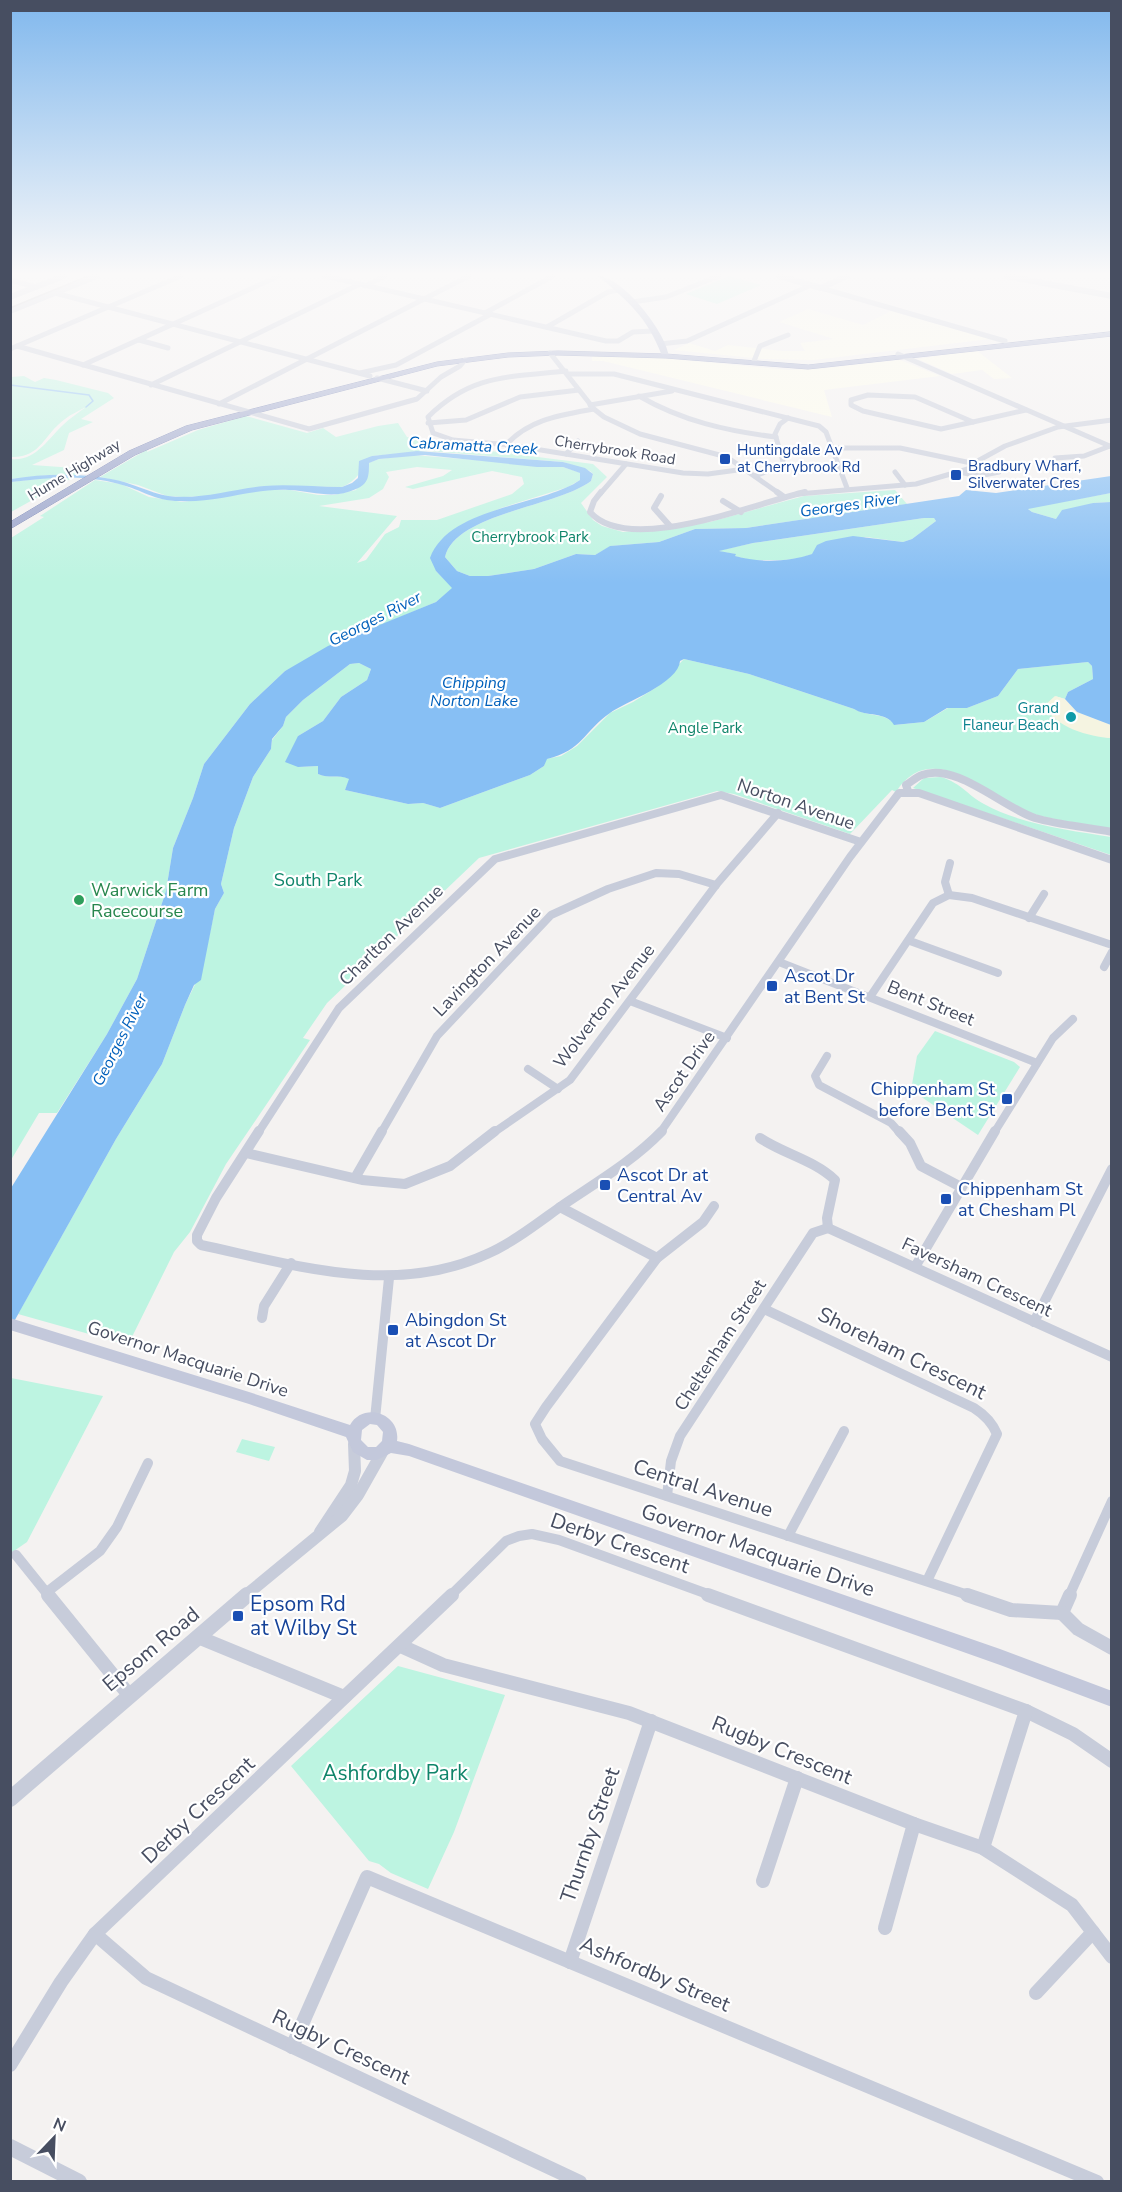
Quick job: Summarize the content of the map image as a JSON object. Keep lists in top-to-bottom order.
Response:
{
  "streets": {
    "highway": ["Hume Highway"],
    "main road": ["Governor Macquarie Drive"],
    "street": [
      "Cherrybrook Road",
      "Norton Avenue",
      "Charlton Avenue",
      "Lavington Avenue",
      "Bent Street",
      "Wolverton Avenue",
      "Ascot Drive",
      "Faversham Crescent",
      "Cheltenham Street",
      "Shoreham Crescent",
      "Central Avenue",
      "Derby Crescent",
      "Epsom Road",
      "Rugby Crescent",
      "Thurnby Street",
      "Ashfordby Street"
    ]
  },
  "crossings": [
    ["Norton Avenue", "Charlton Avenue"],
    ["Norton Avenue", "Wolverton Avenue"],
    ["Norton Avenue", "Ascot Drive"],
    ["Charlton Avenue", "Wolverton Avenue"],
    ["Charlton Avenue", "Ascot Drive"],
    ["Lavington Avenue", "Wolverton Avenue"],
    ["Bent Street", "Ascot Drive"],
    ["Faversham Crescent", "Cheltenham Street"],
    ["Cheltenham Street", "Shoreham Crescent"],
    ["Cheltenham Street", "Central Avenue"],
    ["Shoreham Crescent", "Central Avenue"],
    ["Governor Macquarie Drive", "Epsom Road"],
    ["Derby Crescent", "Rugby Crescent"],
    ["Rugby Crescent", "Thurnby Street"],
    ["Rugby Crescent", "Ashfordby Street"],
    ["Thurnby Street", "Ashfordby Street"]
  ],
  "water": ["Cabramatta Creek", "Georges River", "Chipping Norton Lake"],
  "parks": [
    "Cherrybrook Park",
    "Angle Park",
    "South Park",
    "Ashfordby Park"
  ],
  "places": {
    "transit": [
      "Huntingdale Av at Cherrybrook Rd",
      "Bradbury Wharf, Silverwater Cres",
      "Ascot Dr at Bent St",
      "Chippenham St before Bent St",
      "Ascot Dr at Central Av",
      "Chippenham St at Chesham Pl",
      "Abingdon St at Ascot Dr",
      "Epsom Rd at Wilby St"
    ],
    "other": ["Grand Flaneur Beach", "Warwick Farm Racecourse"]
  },
  "north": "top right"
}
